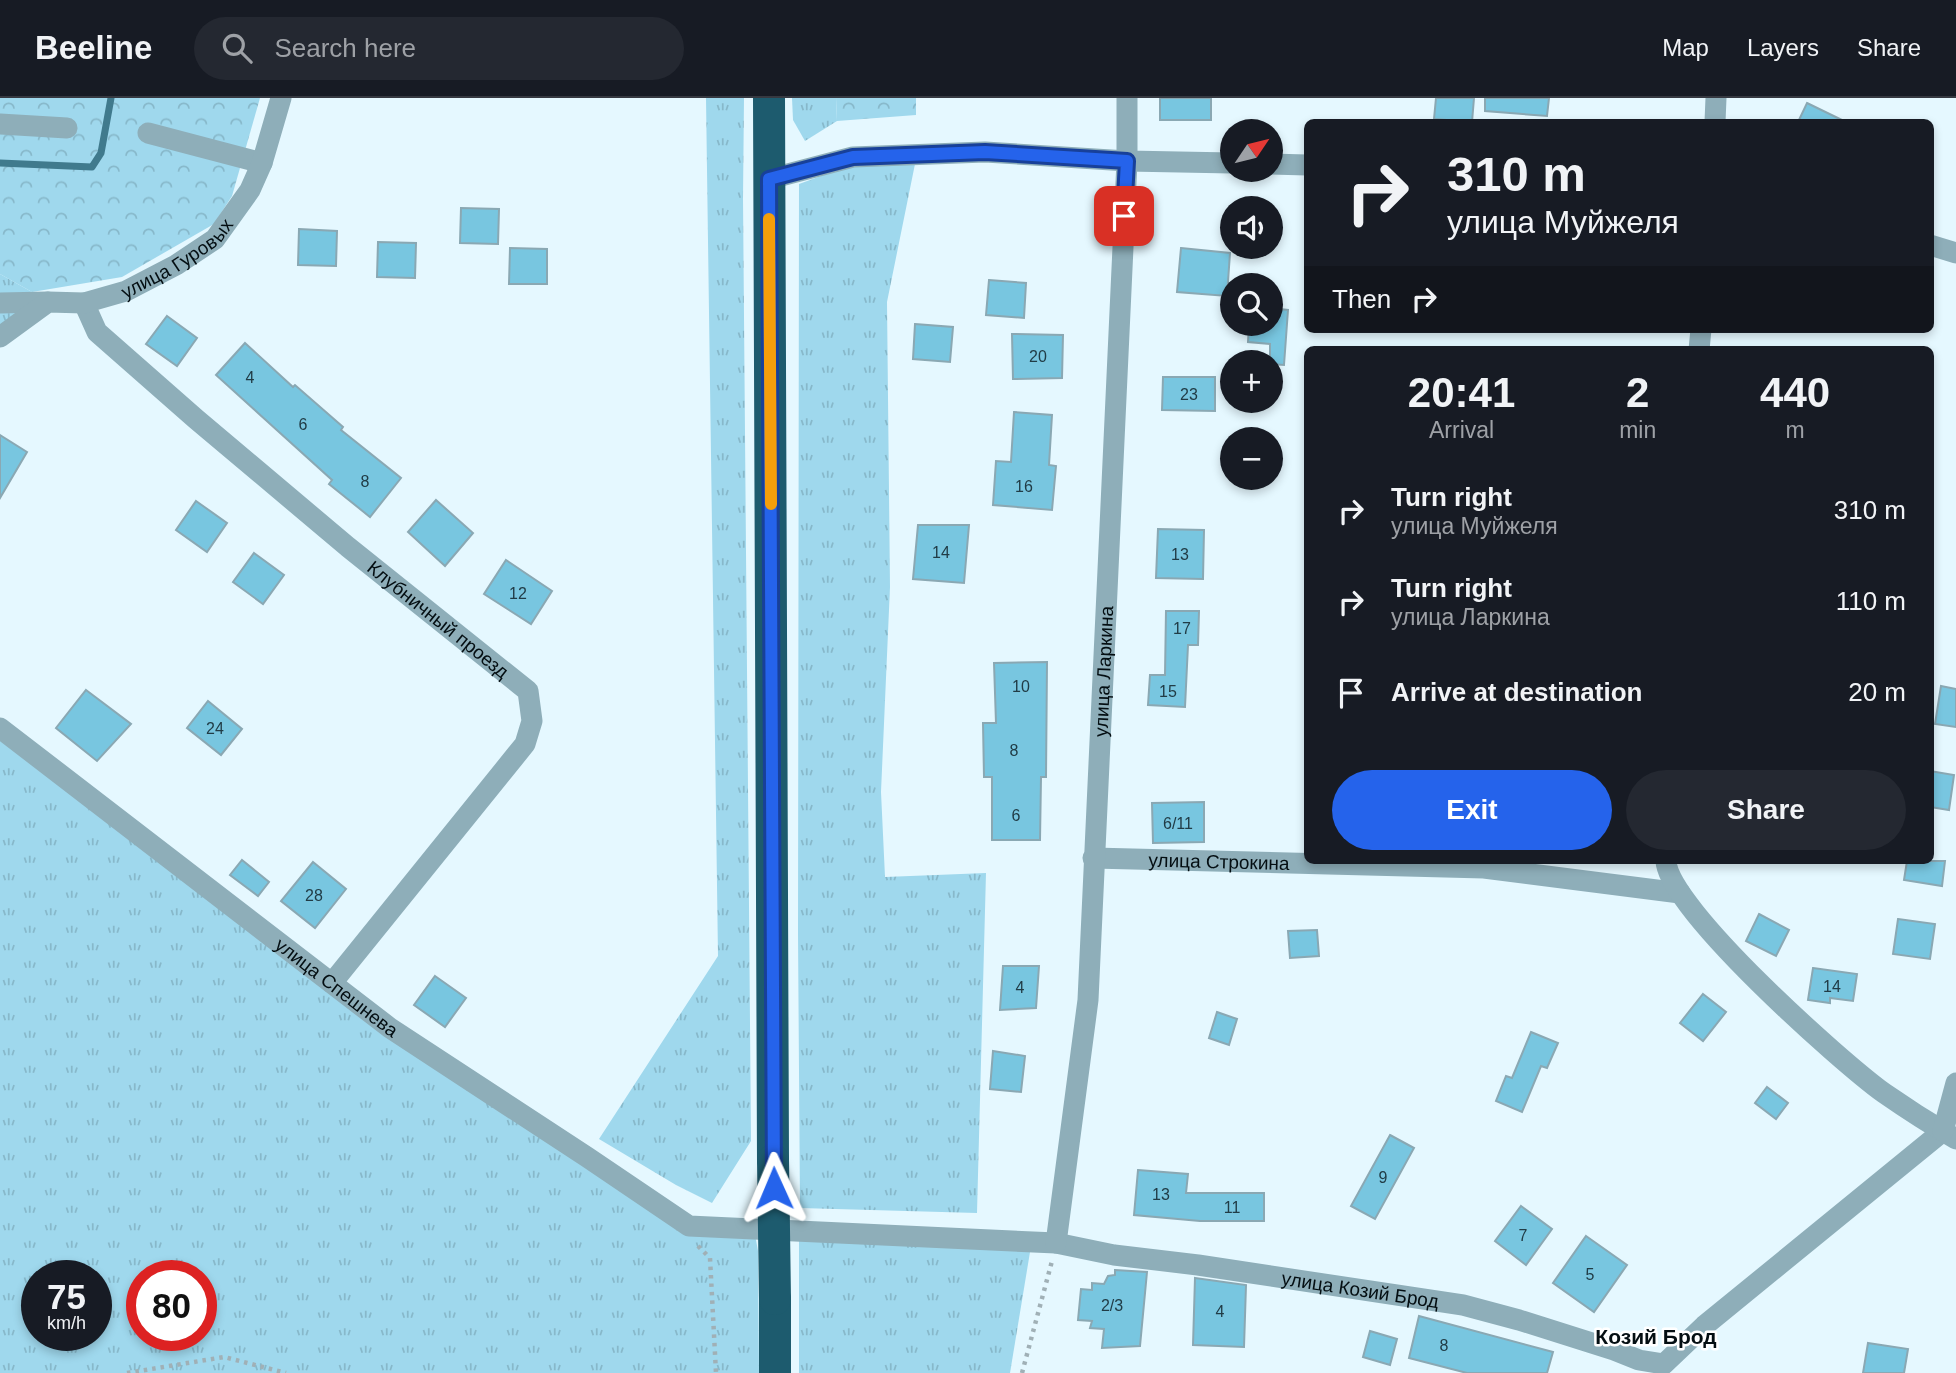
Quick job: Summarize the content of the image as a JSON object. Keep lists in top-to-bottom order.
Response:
{
  "streets": {
    "street": [
      "улица Гуровых",
      "Клубничный проезд",
      "улица Ларкина",
      "улица Строкина",
      "улица Спешнева",
      "улица Козий Брод"
    ]
  },
  "crossings": [
    ["улица Гуровых", "Клубничный проезд"],
    ["Клубничный проезд", "улица Спешнева"],
    ["улица Ларкина", "улица Строкина"],
    ["улица Ларкина", "улица Козий Брод"],
    ["улица Спешнева", "улица Козий Брод"]
  ],
  "districts": ["Козий Брод"],
  "house_numbers": [
    "20",
    "4",
    "23",
    "6",
    "8",
    "16",
    "14",
    "13",
    "12",
    "17",
    "10",
    "15",
    "24",
    "8",
    "6",
    "6/11",
    "28",
    "14",
    "4",
    "9",
    "13",
    "11",
    "7",
    "5",
    "2/3",
    "4",
    "8"
  ],
  "north": "top right",
  "page": {
    "header": "Beeline",
    "search": "Search here",
    "nav": ["Map", "Layers", "Share"],
    "map_buttons": ["+", "−"],
    "turn": ["310 m", "улица Муйжеля"],
    "then": "Then",
    "eta": [
      "20:41",
      "Arrival",
      "2",
      "min",
      "440",
      "m"
    ],
    "list": [
      {
        "name": "Turn right",
        "note": "улица Муйжеля",
        "value": "310 m"
      },
      {
        "name": "Turn right",
        "note": "улица Ларкина",
        "value": "110 m"
      },
      {
        "name": "Arrive at destination",
        "value": "20 m"
      }
    ],
    "buttons": ["Exit", "Share"],
    "speed": "75 km/h",
    "limit": "80"
  }
}
